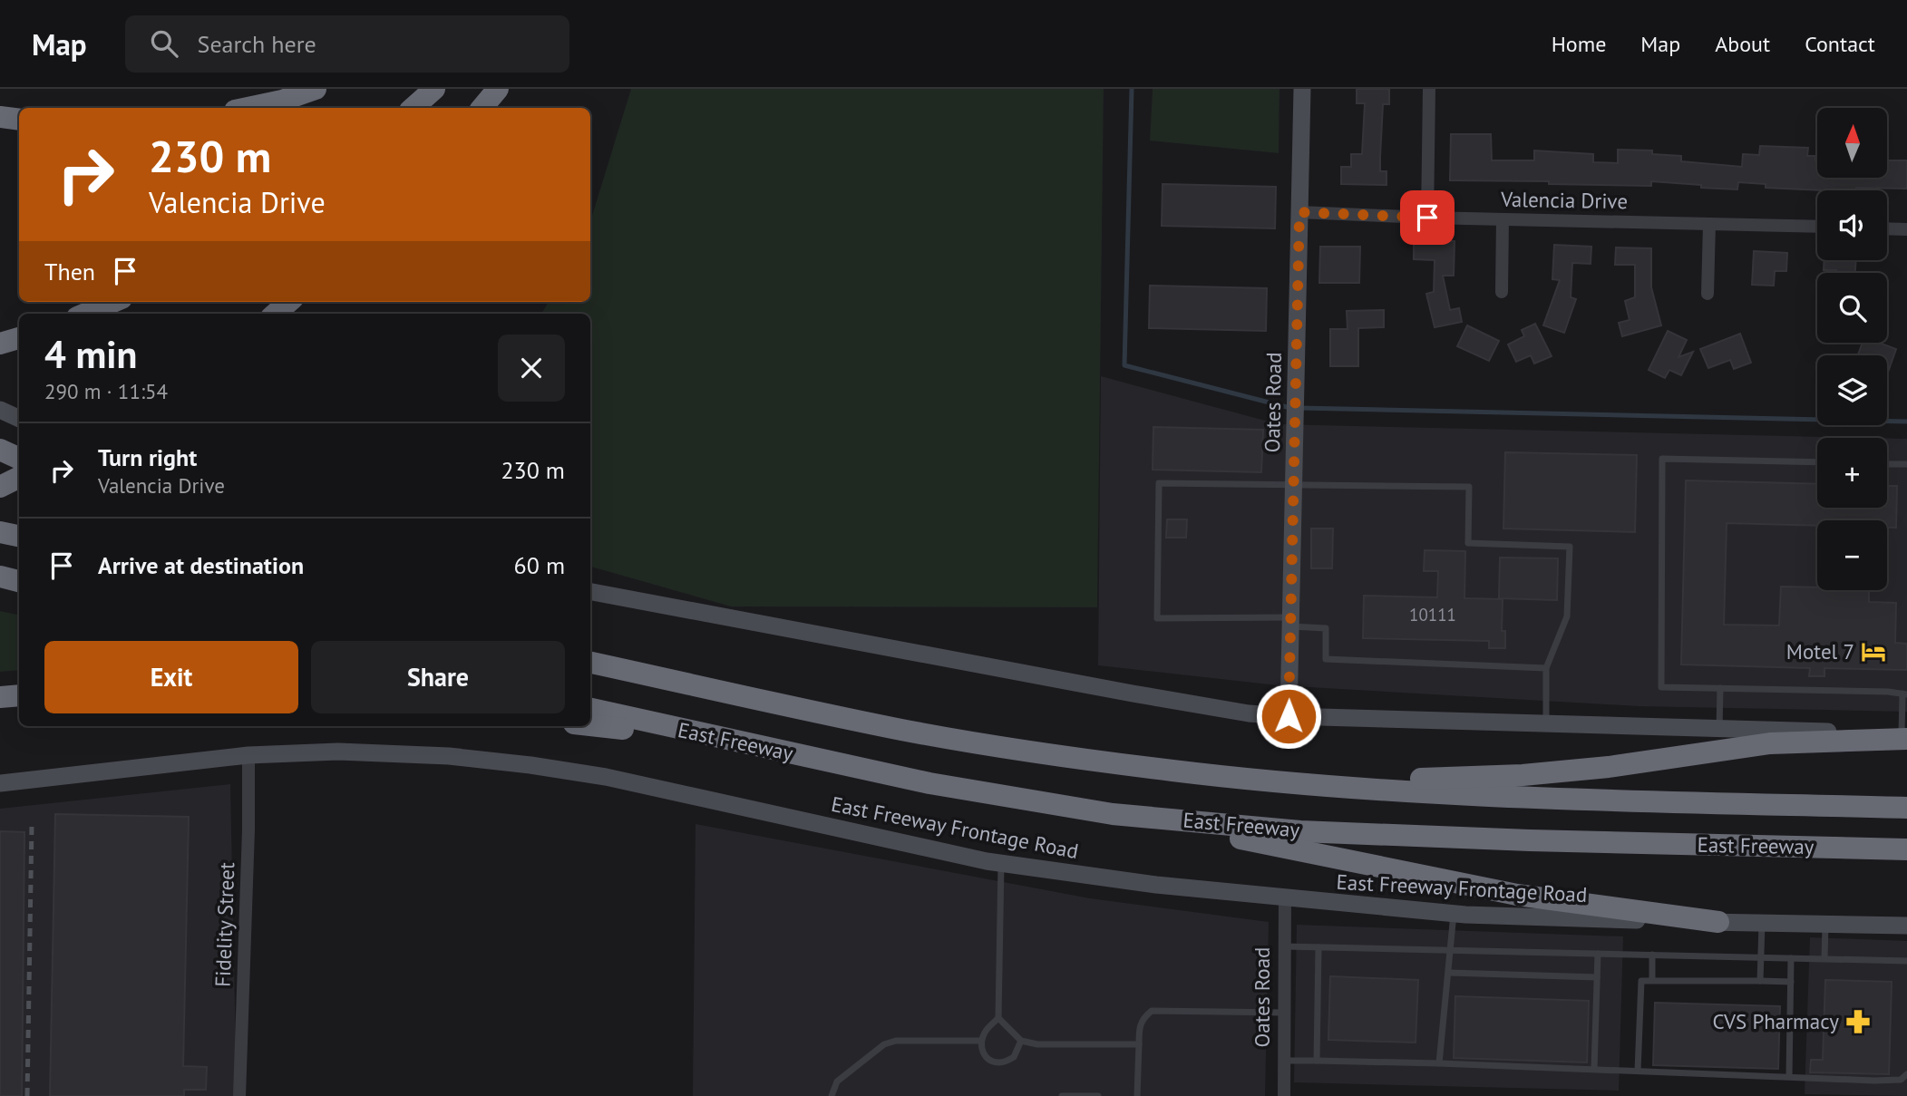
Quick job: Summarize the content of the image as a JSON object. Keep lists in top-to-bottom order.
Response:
{
  "streets": {
    "highway": ["East Freeway"],
    "main road": ["Oates Road", "East Freeway Frontage Road"],
    "street": ["Valencia Drive", "Fidelity Street"]
  },
  "crossings": [
    ["Valencia Drive", "Oates Road"],
    ["Oates Road", "East Freeway Frontage Road"],
    ["East Freeway Frontage Road", "Fidelity Street"]
  ],
  "places": {
    "hotel": ["Motel 7"],
    "pharmacy": ["CVS Pharmacy"]
  },
  "house_numbers": ["10111"],
  "north": "top",
  "page": {
    "header": "Map",
    "search": "Search here",
    "nav": [
      "Home",
      "Map",
      "About",
      "Contact"
    ],
    "map_buttons": ["+", "−"],
    "turn": ["230 m", "Valencia Drive"],
    "then": "Then",
    "heading": ["4 min", "290 m · 11:54"],
    "list": [
      {
        "name": "Turn right",
        "note": "Valencia Drive",
        "value": "230 m"
      },
      {
        "name": "Arrive at destination",
        "value": "60 m"
      }
    ],
    "buttons": ["Exit", "Share"]
  }
}
